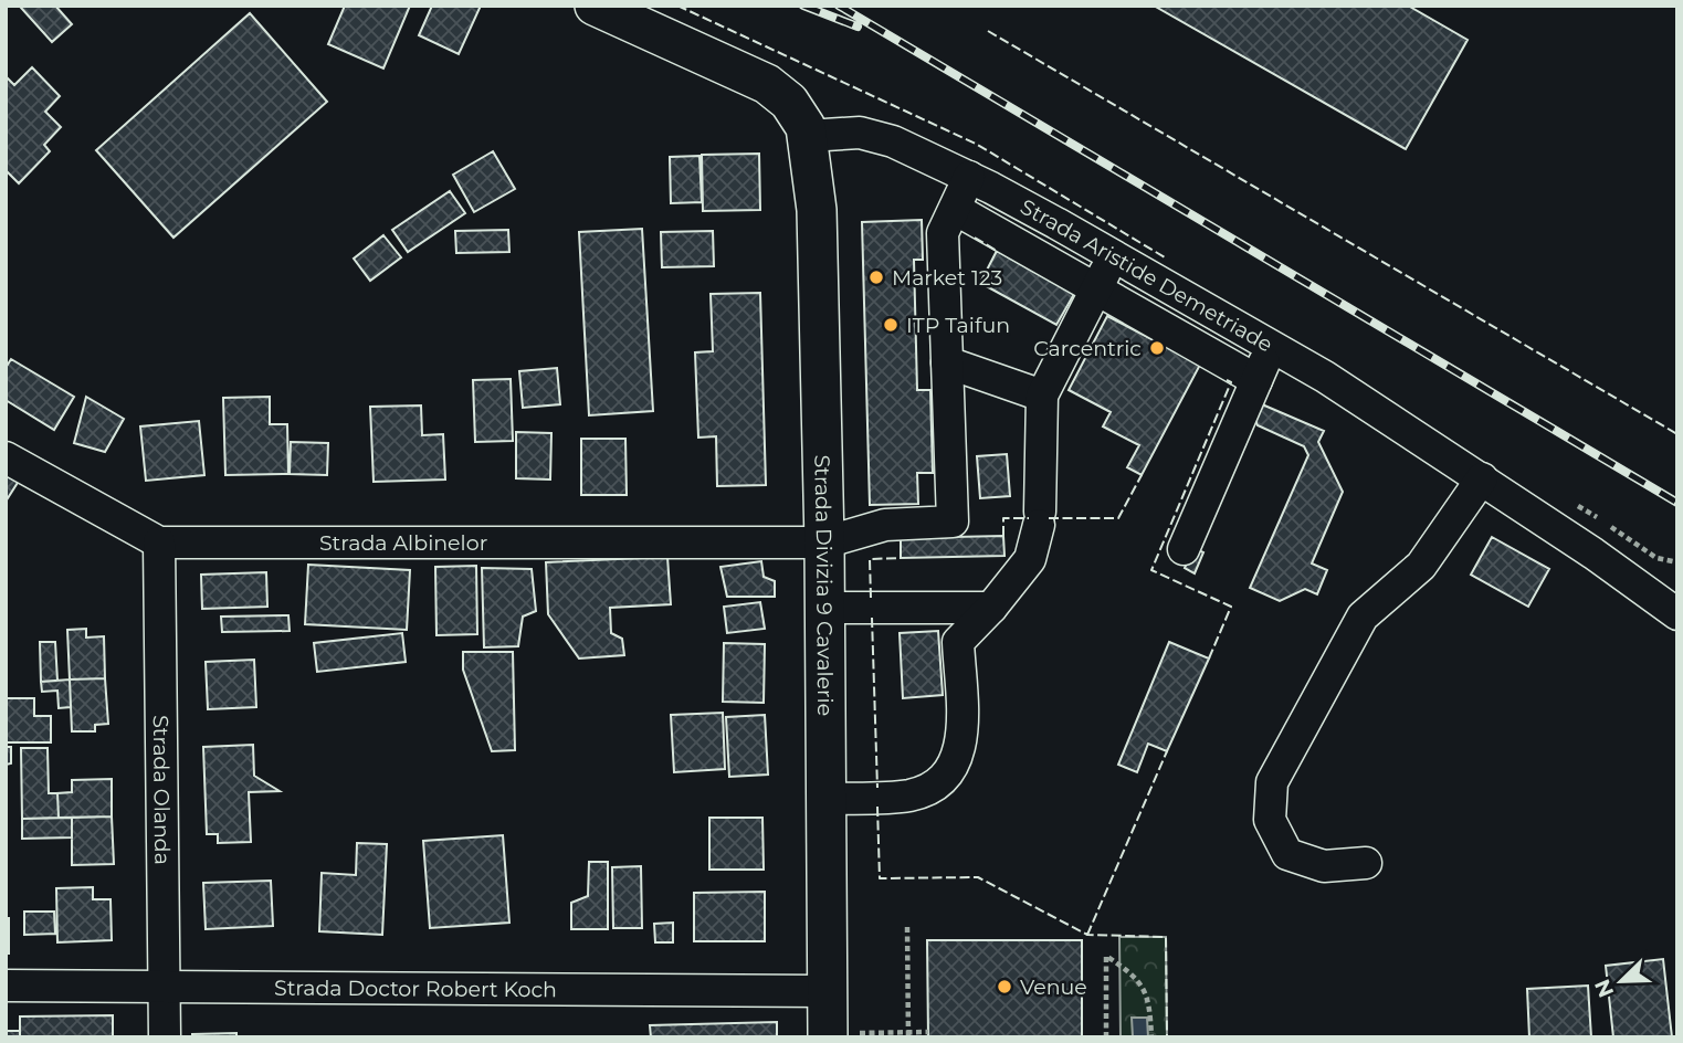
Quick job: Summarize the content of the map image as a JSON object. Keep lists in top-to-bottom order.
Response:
{
  "streets": {
    "main road": ["Strada Divizia 9 Cavalerie"],
    "street": [
      "Strada Aristide Demetriade",
      "Strada Albinelor",
      "Strada Olanda",
      "Strada Doctor Robert Koch"
    ]
  },
  "crossings": [
    ["Strada Aristide Demetriade", "Strada Divizia 9 Cavalerie"],
    ["Strada Albinelor", "Strada Divizia 9 Cavalerie"],
    ["Strada Albinelor", "Strada Olanda"],
    ["Strada Divizia 9 Cavalerie", "Strada Doctor Robert Koch"],
    ["Strada Olanda", "Strada Doctor Robert Koch"]
  ],
  "places": [
    "Market 123",
    "ITP Taifun",
    "Carcentric",
    "Venue"
  ],
  "north": "bottom left"
}
